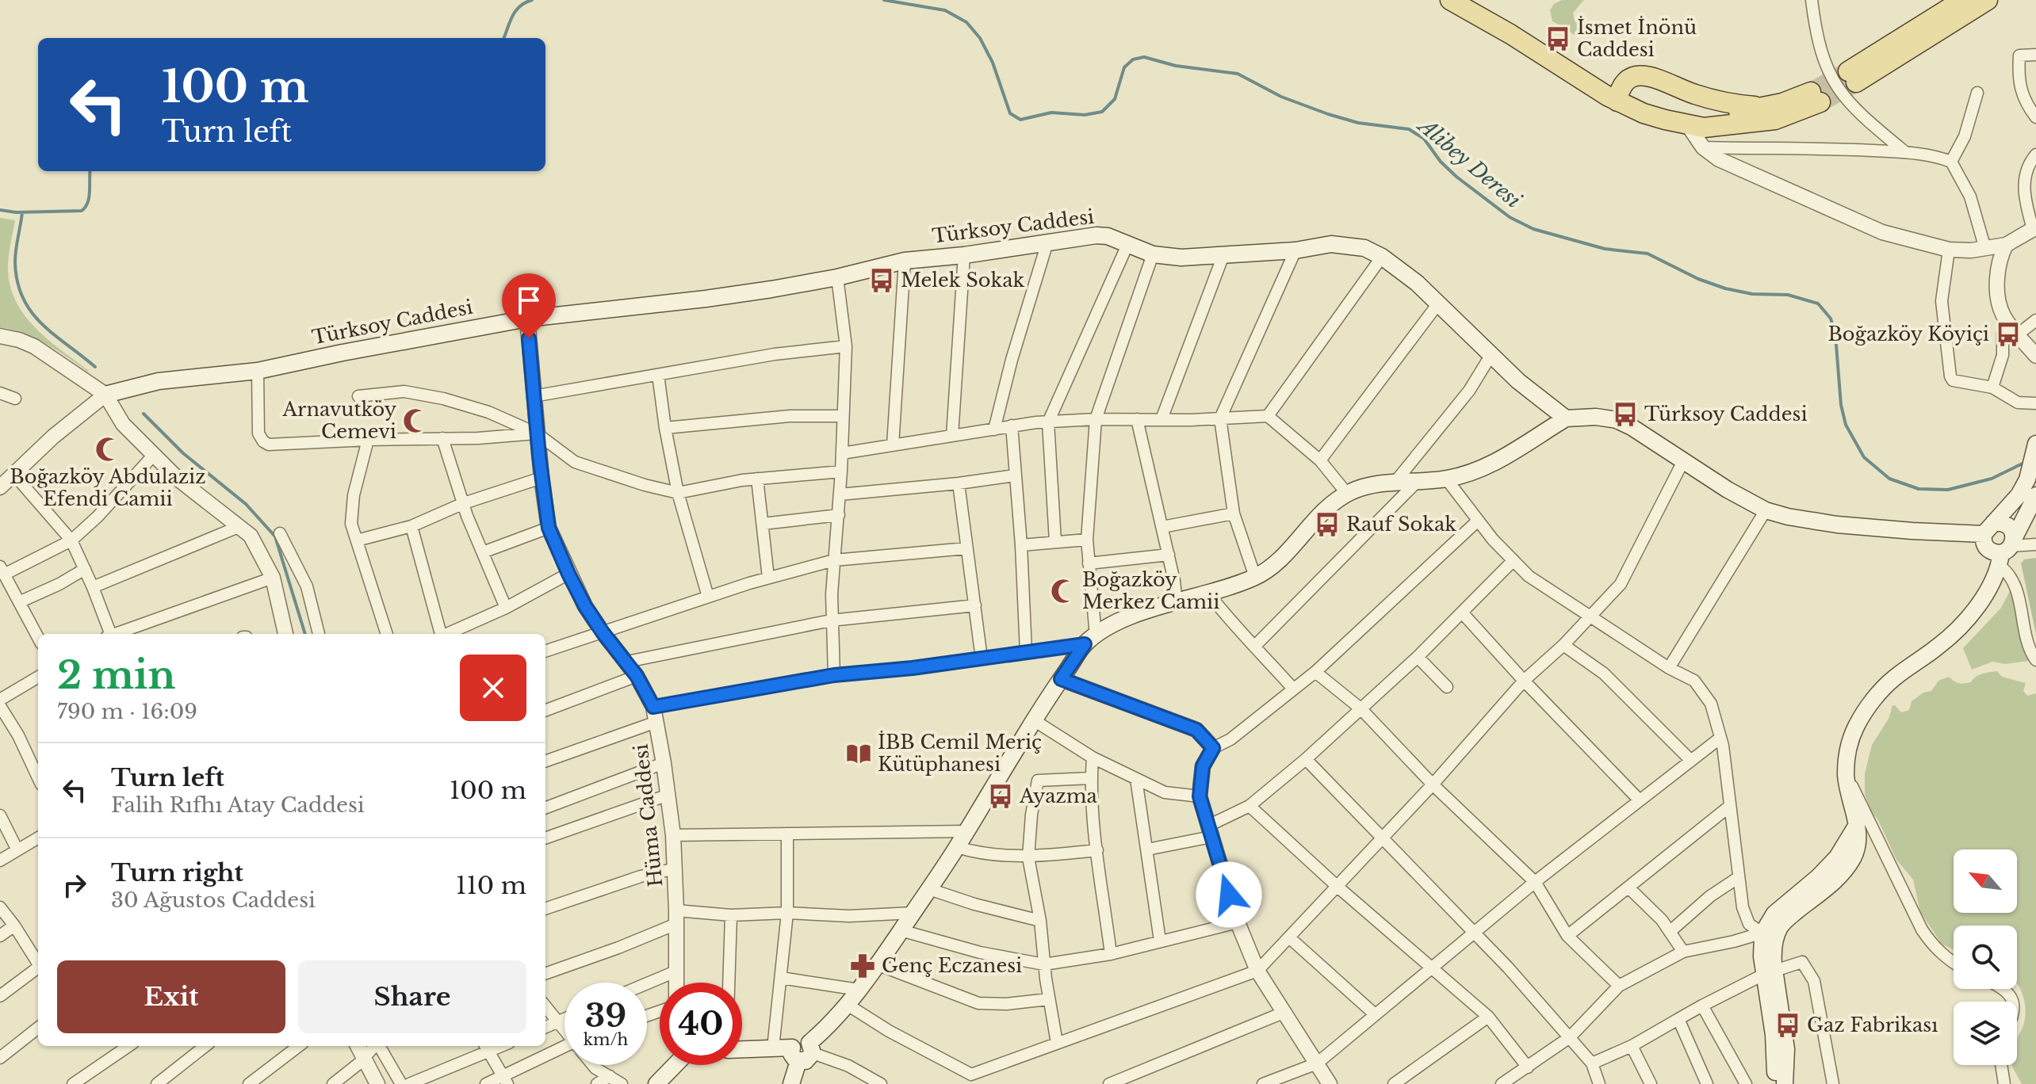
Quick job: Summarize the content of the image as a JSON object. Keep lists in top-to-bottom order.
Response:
{
  "streets": {
    "main road": ["Türksoy Caddesi"],
    "street": ["Hüma Caddesi"]
  },
  "crossings": [
    ["Türksoy Caddesi", "Hüma Caddesi"]
  ],
  "water": ["Alibey Deresi"],
  "places": {
    "bus stop": [
      "İsmet İnönü Caddesi",
      "Melek Sokak",
      "Boğazköy Köyiçi",
      "Türksoy Caddesi",
      "Rauf Sokak",
      "Ayazma",
      "Gaz Fabrikası"
    ],
    "mosque": ["Arnavutköy Cemevi", "Boğazköy Abdulaziz Efendi Camii", "Boğazköy Merkez Camii"],
    "library": ["İBB Cemil Meriç Kütüphanesi"],
    "pharmacy": ["Genç Eczanesi"]
  },
  "north": "top left",
  "page": {
    "turn": ["100 m", "Turn left"],
    "heading": ["2 min", "790 m · 16:09"],
    "list": [
      {
        "name": "Turn left",
        "note": "Falih Rıfhı Atay Caddesi",
        "value": "100 m"
      },
      {
        "name": "Turn right",
        "note": "30 Ağustos Caddesi",
        "value": "110 m"
      }
    ],
    "buttons": ["Exit", "Share"],
    "speed": "39 km/h",
    "limit": "40"
  }
}
